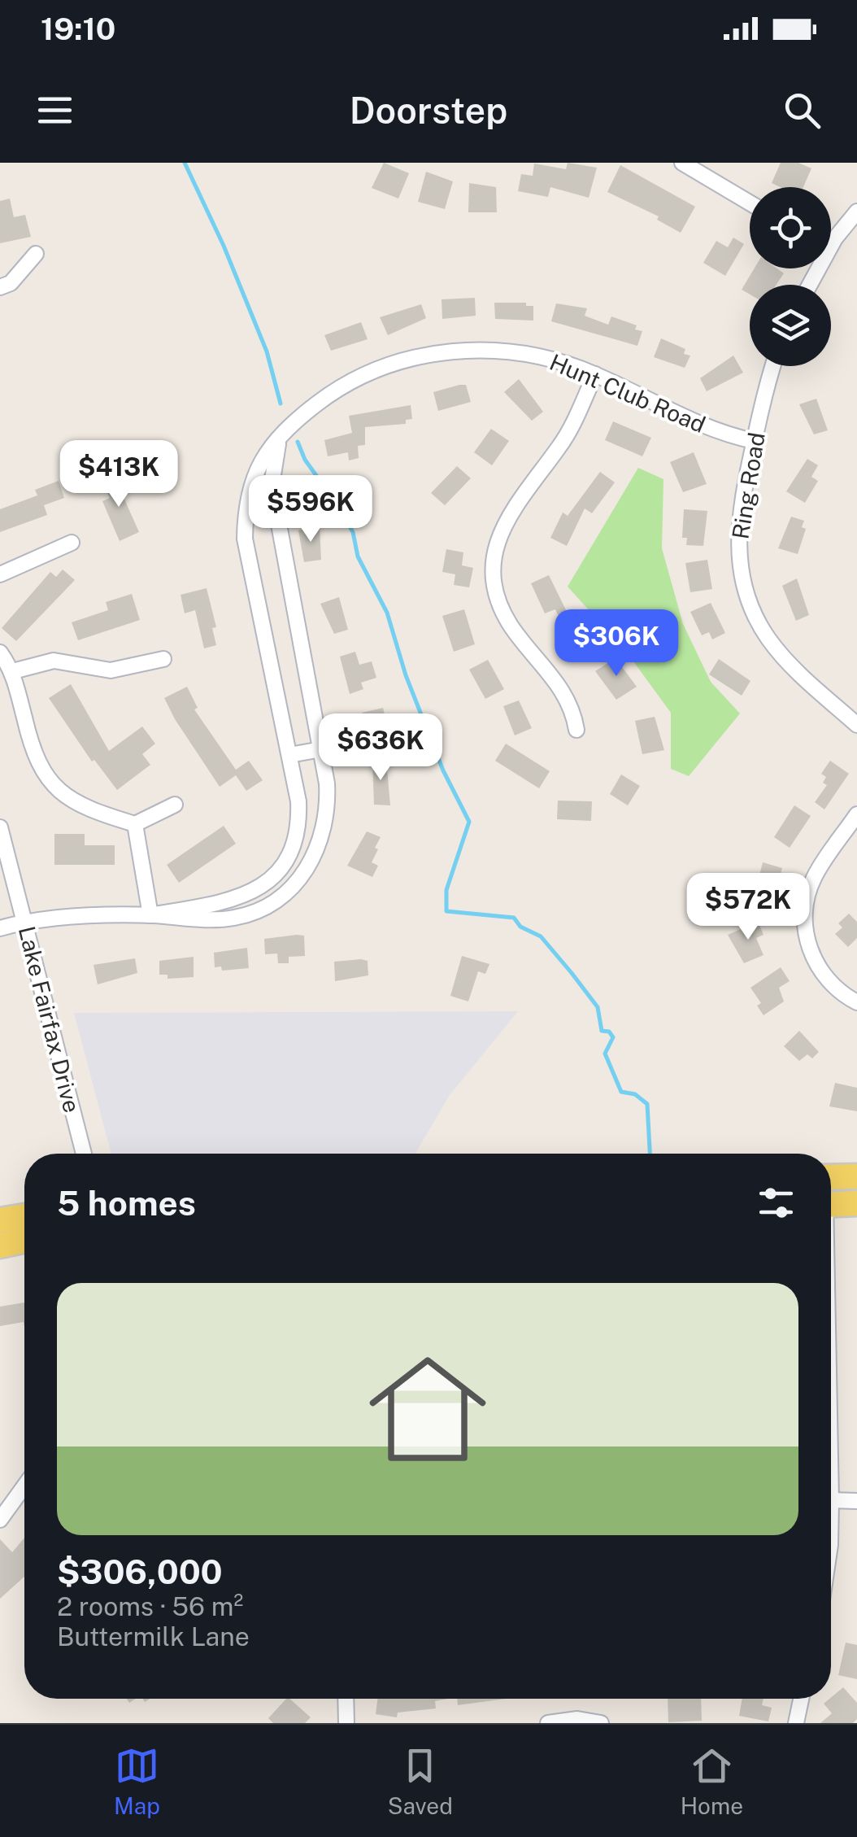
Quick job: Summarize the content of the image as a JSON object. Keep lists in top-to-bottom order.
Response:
{
  "streets": {
    "street": ["Hunt Club Road", "Ring Road", "Lake Fairfax Drive"]
  },
  "crossings": [
    ["Hunt Club Road", "Ring Road"],
    ["Hunt Club Road", "Lake Fairfax Drive"]
  ],
  "page": {
    "status": "19:10",
    "header": "Doorstep",
    "price": [
      "$413K",
      "$596K",
      "$306K",
      "$636K",
      "$572K"
    ],
    "heading": "5 homes",
    "list": [
      {
        "name": "$306,000",
        "note": "2 rooms · 56 m² · Buttermilk Lane"
      }
    ],
    "tabs": ["Map", "Saved", "Home"]
  }
}
